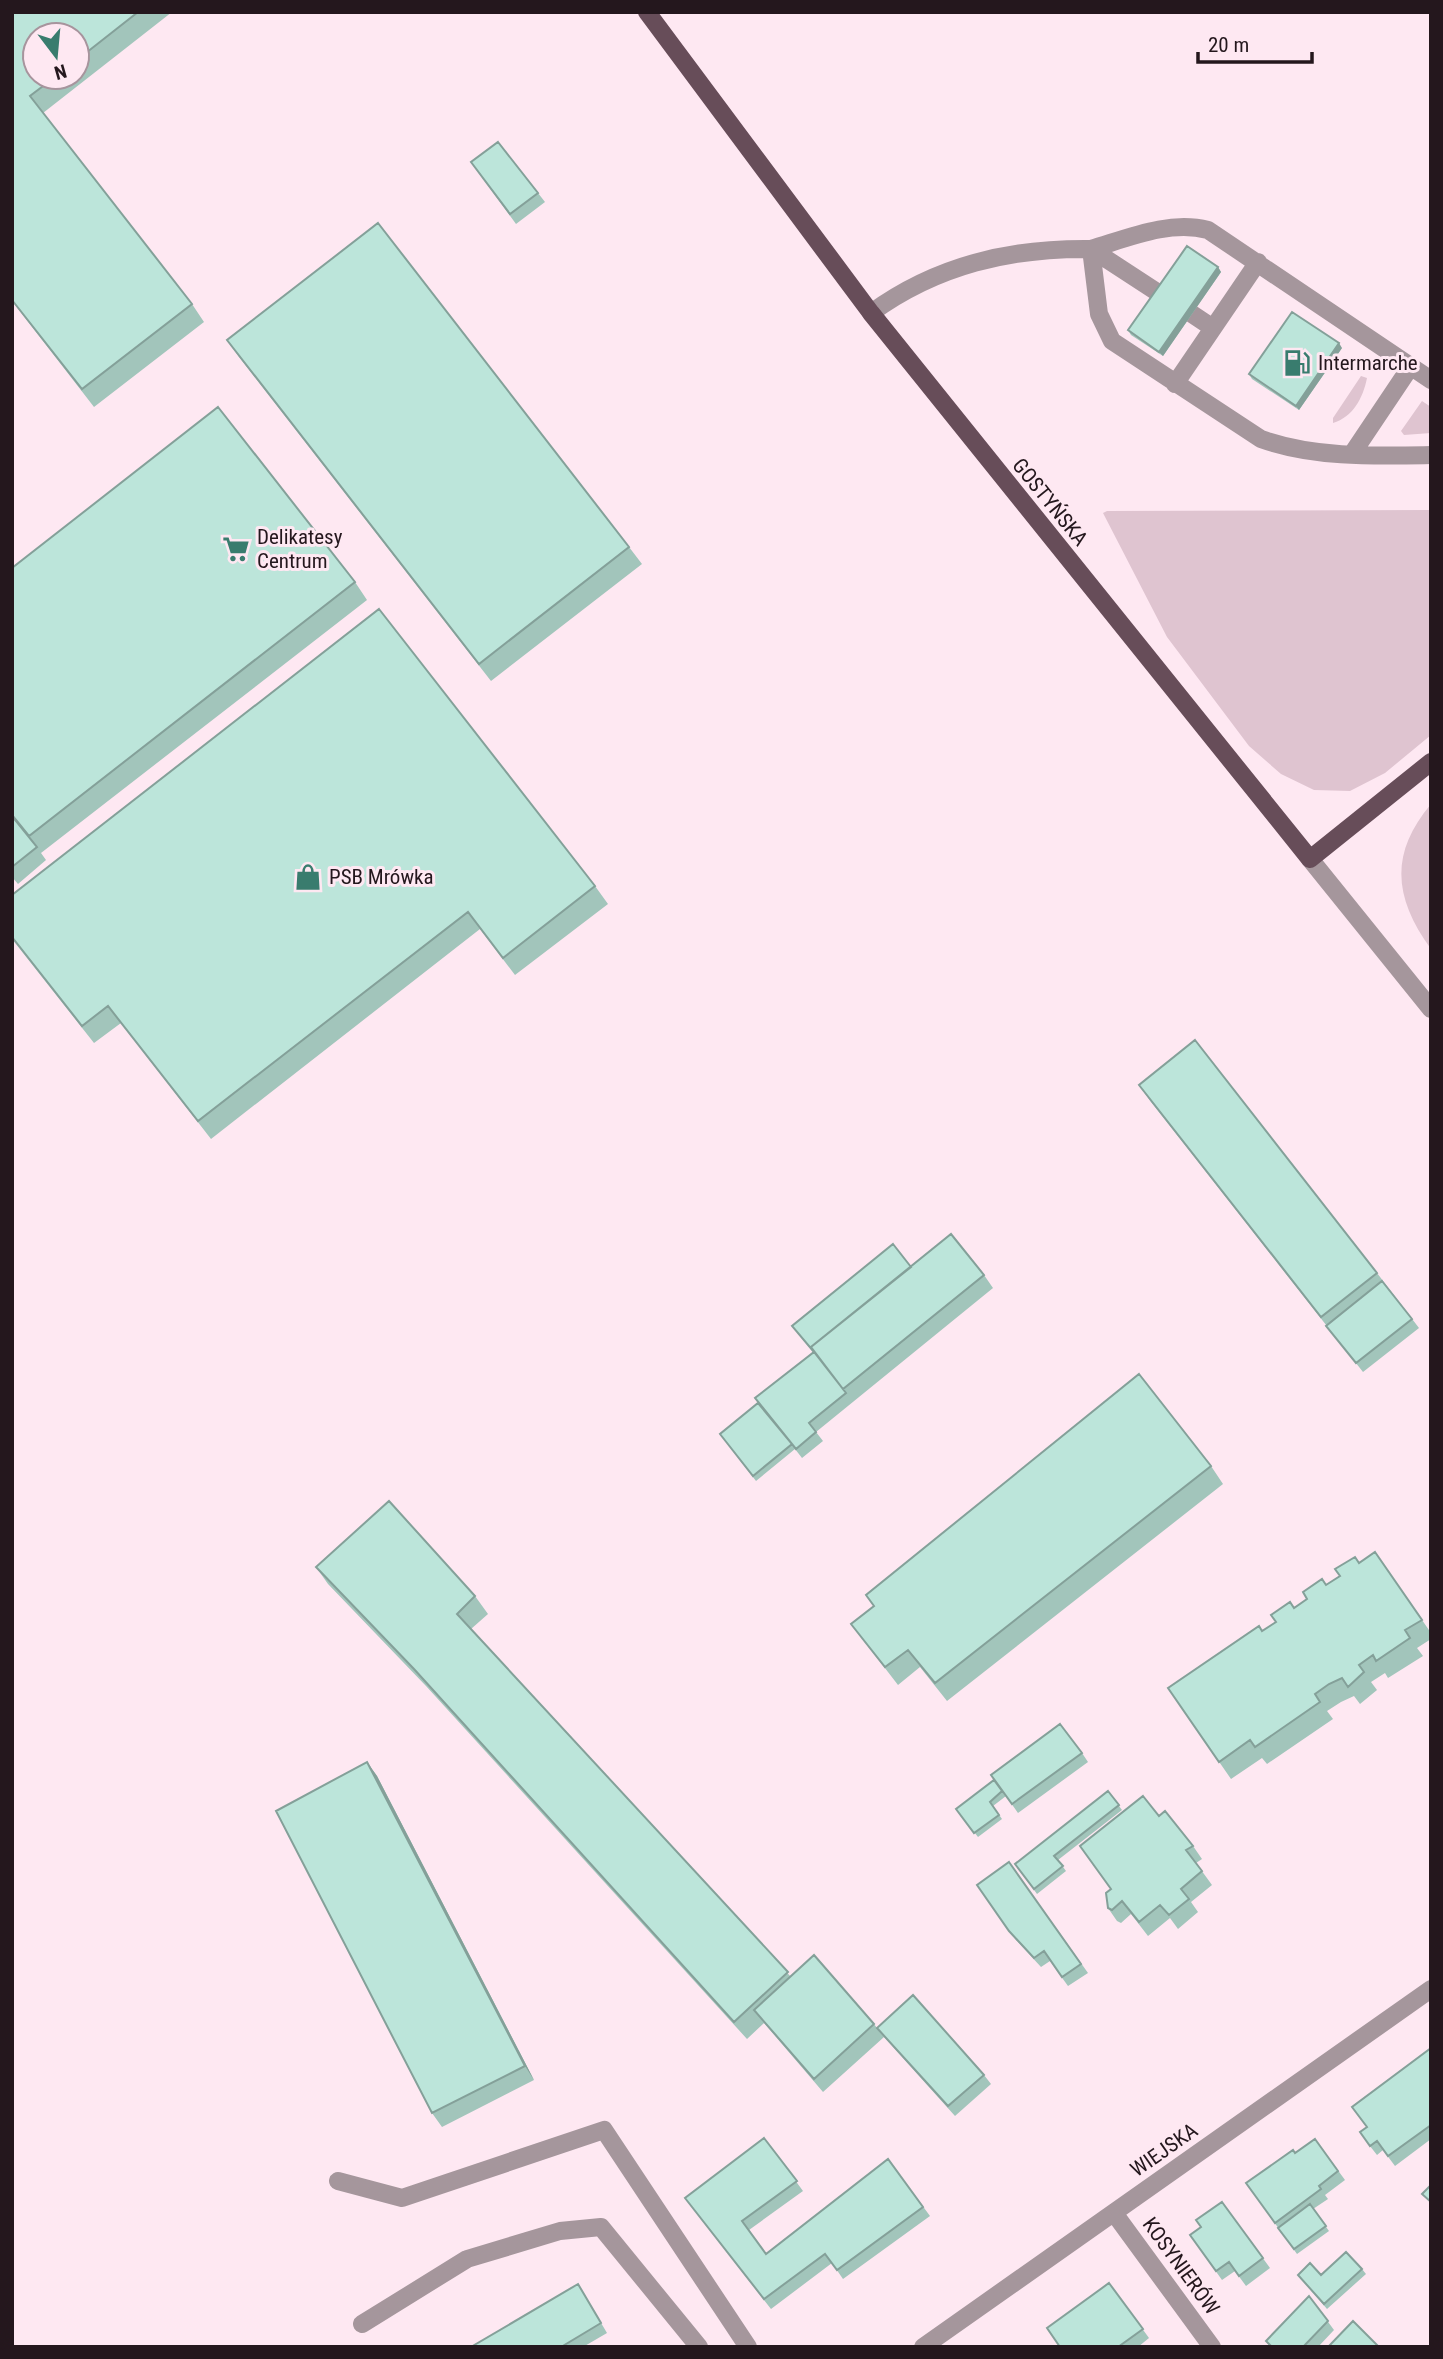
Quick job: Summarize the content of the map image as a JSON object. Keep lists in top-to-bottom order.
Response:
{
  "streets": {
    "main road": ["GOSTYŃSKA"],
    "street": ["WIEJSKA", "KOSYNIERÓW"]
  },
  "crossings": [
    ["WIEJSKA", "KOSYNIERÓW"]
  ],
  "places": {
    "fuel station": ["Intermarche"],
    "supermarket": ["Delikatesy Centrum"],
    "shop": ["PSB Mrówka"]
  },
  "scale_bar": "20 m",
  "north": "bottom"
}
